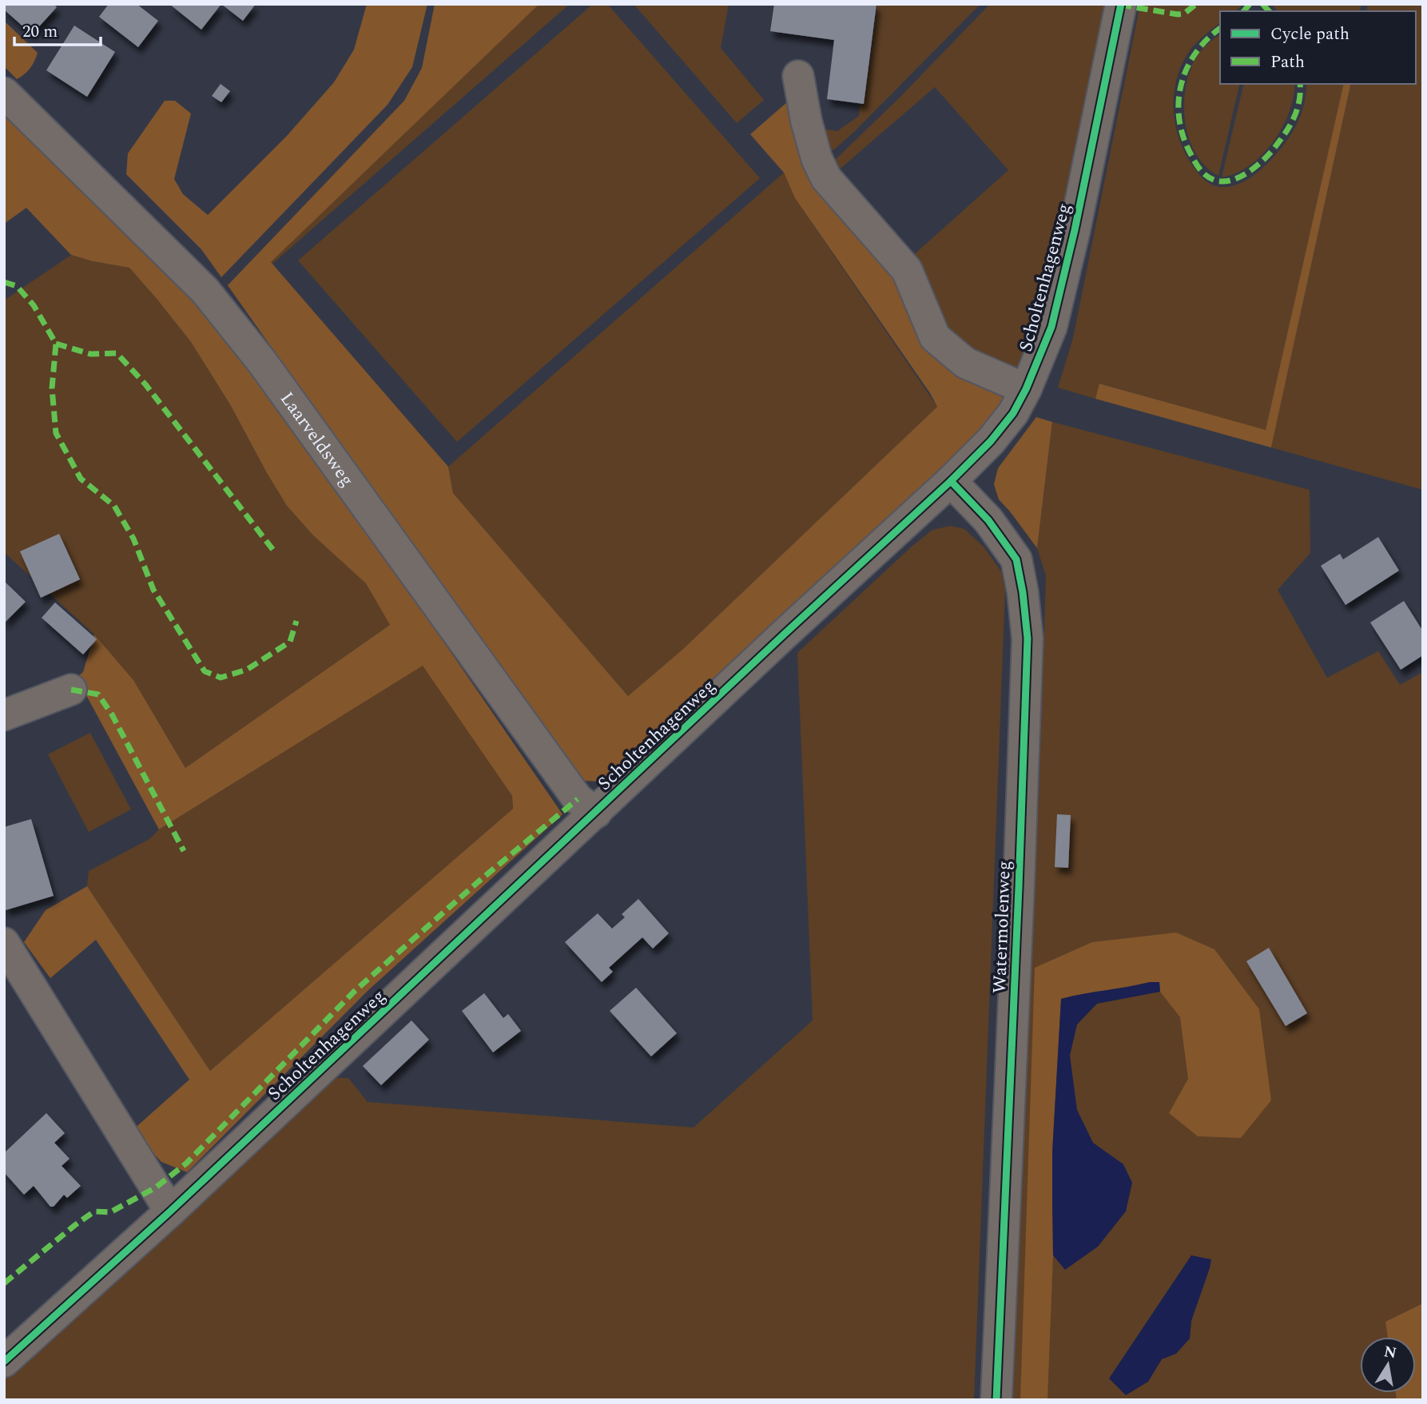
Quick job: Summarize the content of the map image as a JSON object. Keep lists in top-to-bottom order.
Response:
{
  "streets": {
    "street": ["Scholtenhagenweg", "Laarveldsweg", "Watermolenweg"]
  },
  "crossings": [
    ["Scholtenhagenweg", "Laarveldsweg"],
    ["Scholtenhagenweg", "Watermolenweg"]
  ],
  "legend": ["Cycle path", "Path"],
  "scale_bar": "20 m",
  "north": "top"
}
